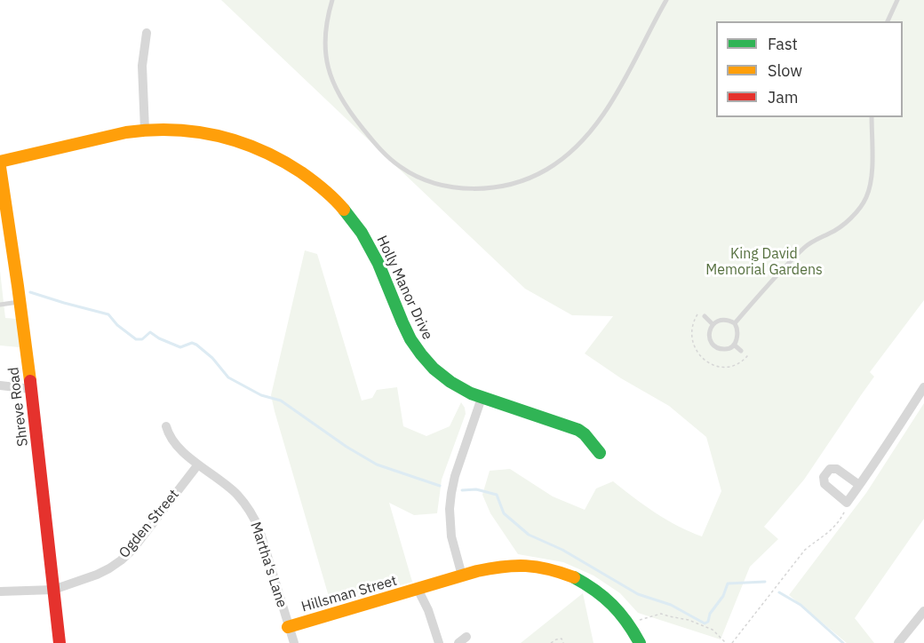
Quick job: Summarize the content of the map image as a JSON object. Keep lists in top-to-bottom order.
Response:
{
  "streets": {
    "street": [
      "Holly Manor Drive",
      "Shreve Road",
      "Ogden Street",
      "Martha's Lane",
      "Hillsman Street"
    ]
  },
  "crossings": [
    ["Shreve Road", "Ogden Street"],
    ["Ogden Street", "Martha's Lane"],
    ["Martha's Lane", "Hillsman Street"]
  ],
  "parks": ["King David Memorial Gardens"],
  "legend": ["Fast", "Slow", "Jam"]
}
